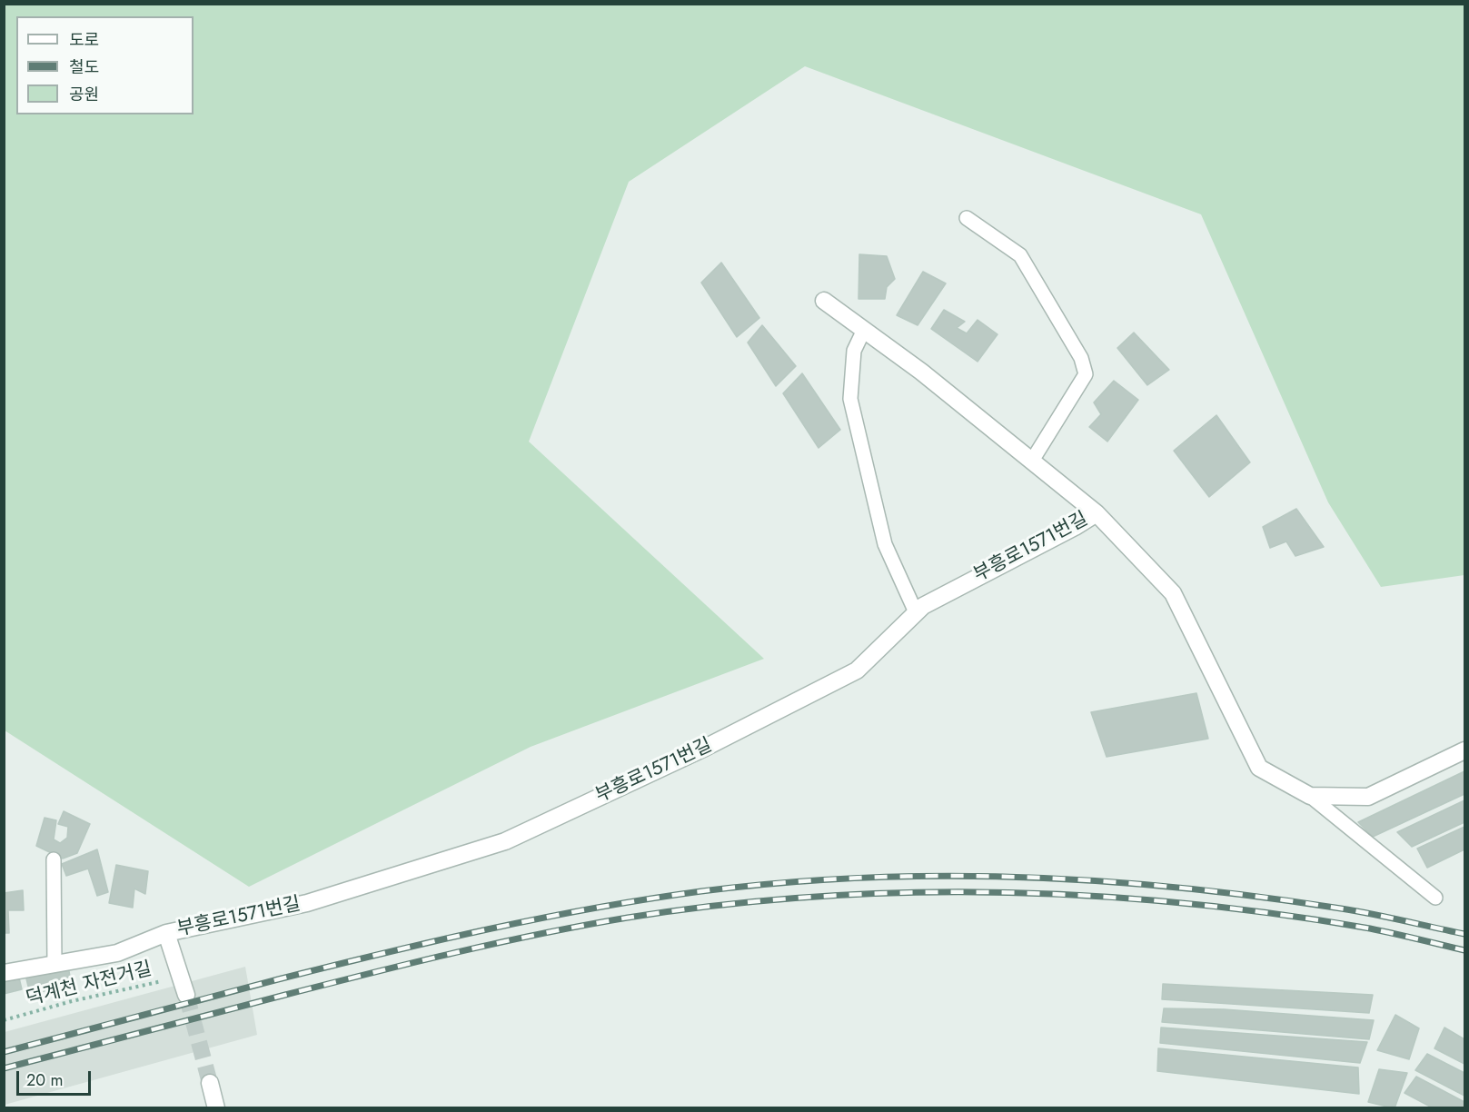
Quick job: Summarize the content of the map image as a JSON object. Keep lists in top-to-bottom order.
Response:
{
  "streets": {
    "street": ["부흥로1571번길"],
    "path": ["덕계천 자전거길"]
  },
  "legend": ["도로", "철도", "공원"],
  "scale_bar": "20 m"
}
